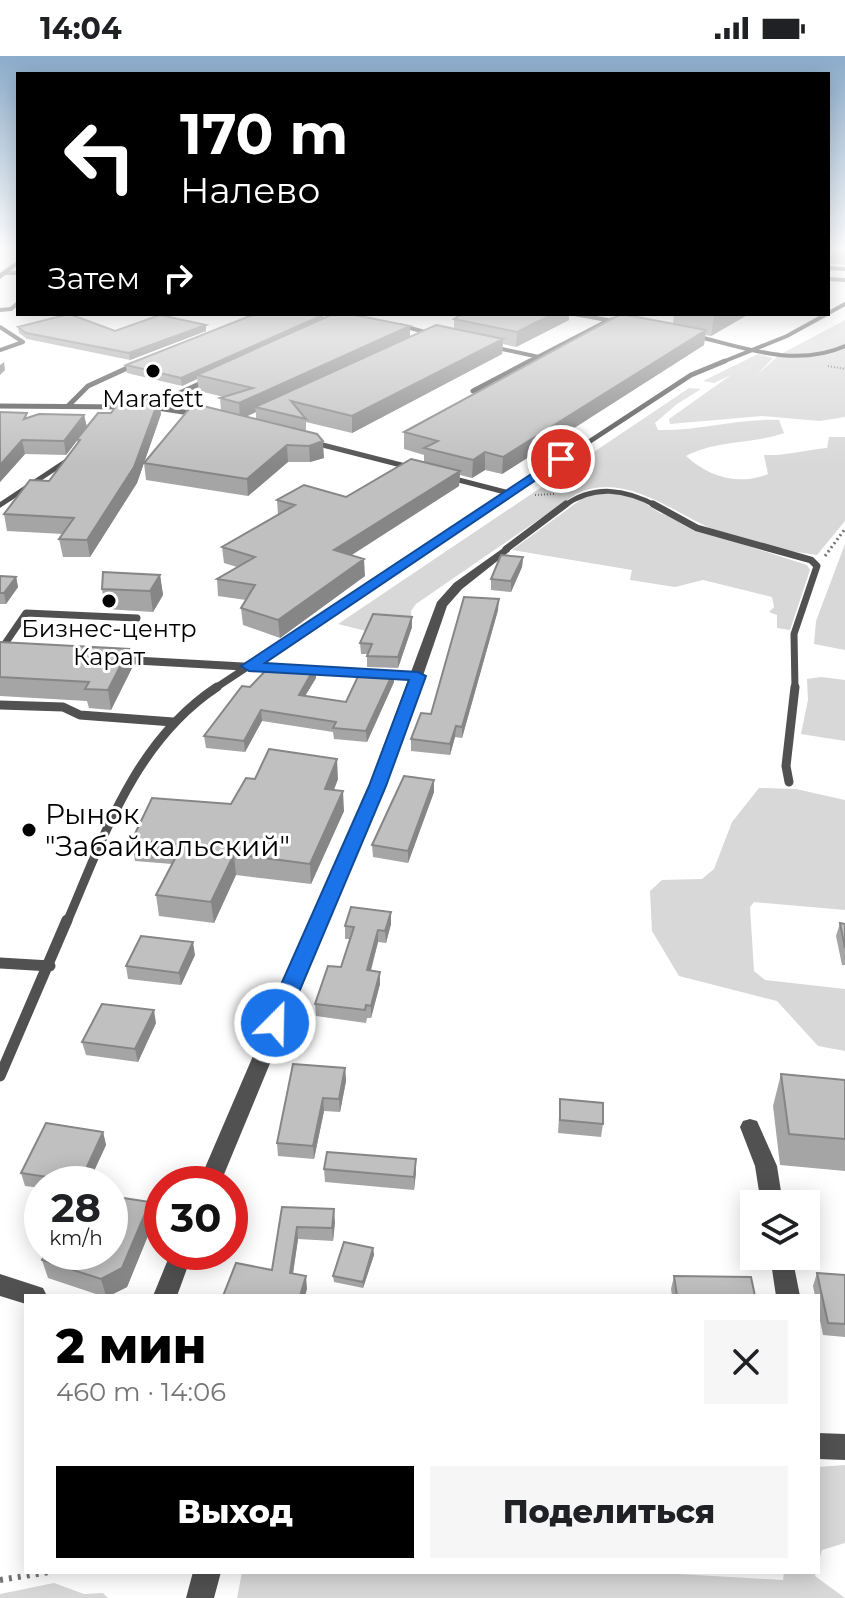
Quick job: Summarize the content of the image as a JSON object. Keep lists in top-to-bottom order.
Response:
{
  "places": ["Marafett", "Бизнес-центр Карат", "Рынок \"Забайкальский\""],
  "page": {
    "status": "14:04",
    "turn": ["170 m", "Налево"],
    "then": "Затем",
    "speed": "28 km/h",
    "limit": "30",
    "heading": ["2 мин", "460 m · 14:06"],
    "buttons": ["Выход", "Поделиться"]
  }
}
